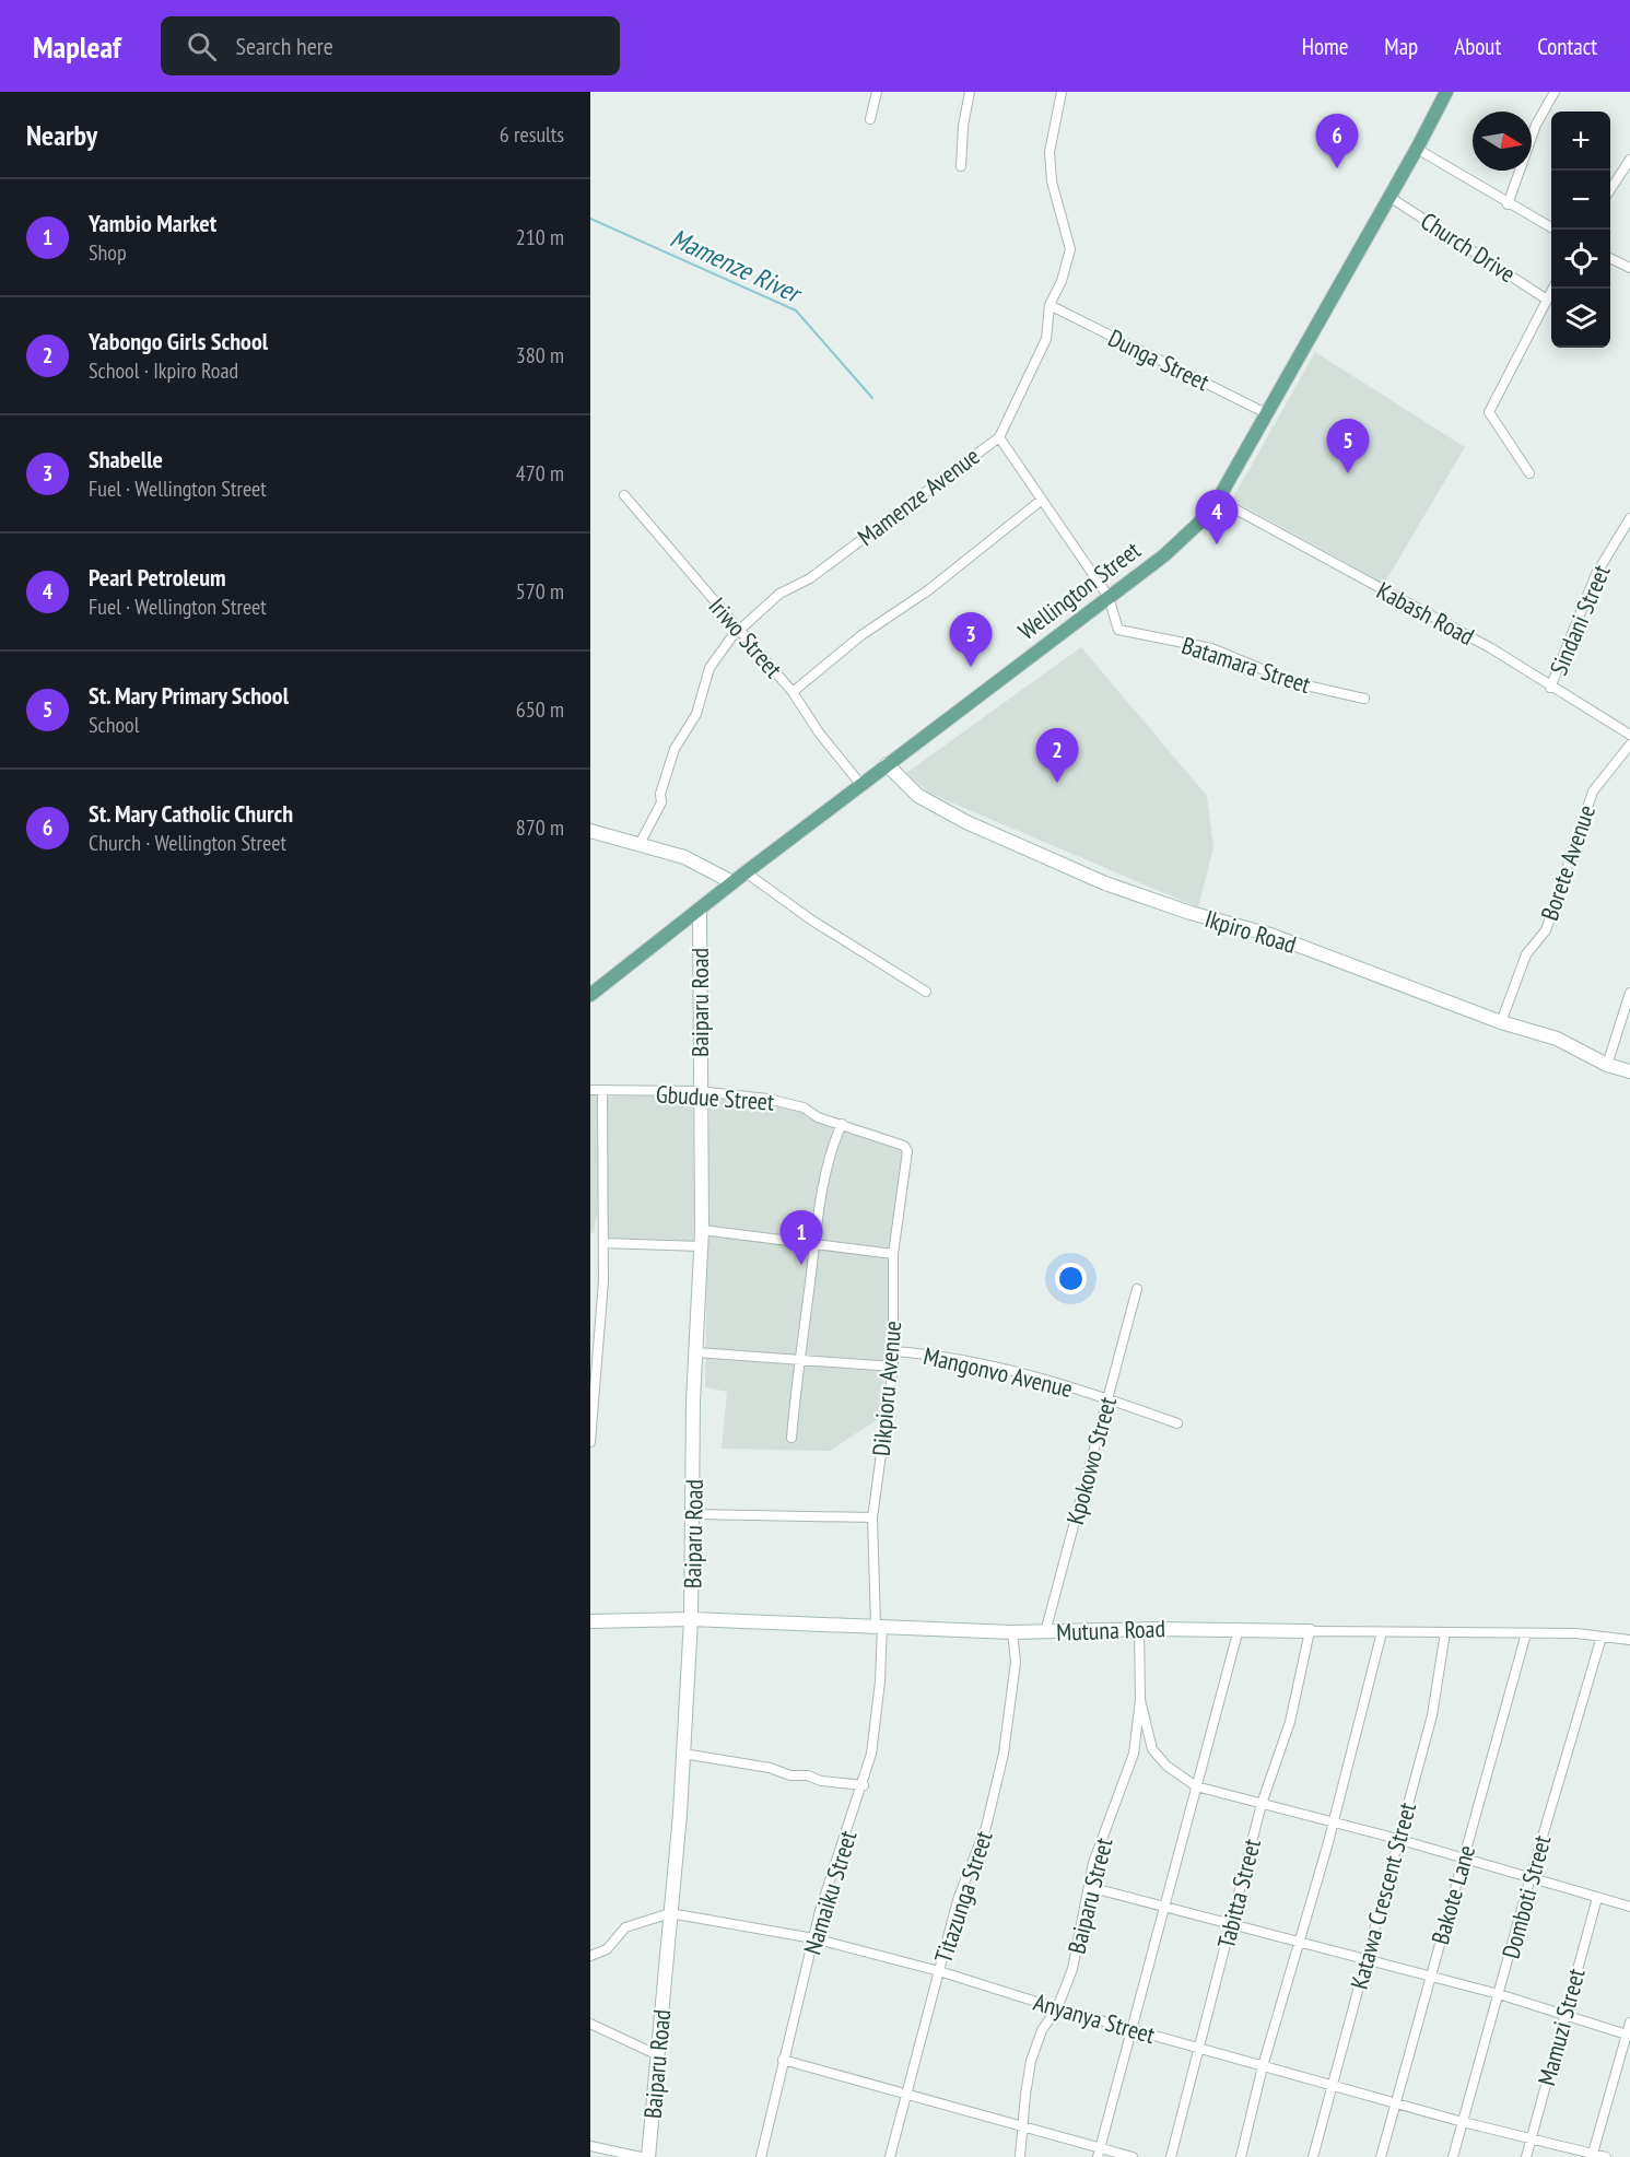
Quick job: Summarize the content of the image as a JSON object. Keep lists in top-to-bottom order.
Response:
{
  "streets": {
    "main road": ["Wellington Street"],
    "street": [
      "Church Drive",
      "Dunga Street",
      "Mamenze Avenue",
      "Kabash Road",
      "Sindani Street",
      "Iriwo Street",
      "Batamara Street",
      "Borete Avenue",
      "Ikpiro Road",
      "Baiparu Road",
      "Gbudue Street",
      "Mangonvo Avenue",
      "Dikpioru Avenue",
      "Kpokowo Street",
      "Mutuna Road",
      "Namaiku Street",
      "Tabitta Street",
      "Bakote Lane",
      "Baiparu Street",
      "Katawa Crescent Street",
      "Titazunga Street",
      "Domboti Street",
      "Anyanya Street",
      "Mamuzi Street"
    ]
  },
  "crossings": [
    ["Church Drive", "Wellington Street"],
    ["Dunga Street", "Mamenze Avenue"],
    ["Dunga Street", "Wellington Street"],
    ["Mamenze Avenue", "Iriwo Street"],
    ["Mamenze Avenue", "Batamara Street"],
    ["Wellington Street", "Kabash Road"],
    ["Wellington Street", "Iriwo Street"],
    ["Wellington Street", "Batamara Street"],
    ["Wellington Street", "Ikpiro Road"],
    ["Wellington Street", "Baiparu Road"],
    ["Kabash Road", "Sindani Street"],
    ["Borete Avenue", "Ikpiro Road"],
    ["Baiparu Road", "Gbudue Street"],
    ["Baiparu Road", "Mangonvo Avenue"],
    ["Baiparu Road", "Mutuna Road"],
    ["Baiparu Road", "Anyanya Street"],
    ["Gbudue Street", "Dikpioru Avenue"],
    ["Mangonvo Avenue", "Dikpioru Avenue"],
    ["Mangonvo Avenue", "Kpokowo Street"],
    ["Dikpioru Avenue", "Mutuna Road"],
    ["Dikpioru Avenue", "Namaiku Street"],
    ["Kpokowo Street", "Mutuna Road"],
    ["Mutuna Road", "Namaiku Street"],
    ["Mutuna Road", "Tabitta Street"],
    ["Mutuna Road", "Bakote Lane"],
    ["Mutuna Road", "Baiparu Street"],
    ["Mutuna Road", "Katawa Crescent Street"],
    ["Mutuna Road", "Titazunga Street"],
    ["Mutuna Road", "Domboti Street"],
    ["Namaiku Street", "Anyanya Street"],
    ["Tabitta Street", "Anyanya Street"],
    ["Bakote Lane", "Anyanya Street"],
    ["Baiparu Street", "Anyanya Street"],
    ["Katawa Crescent Street", "Anyanya Street"],
    ["Titazunga Street", "Anyanya Street"],
    ["Domboti Street", "Anyanya Street"],
    ["Anyanya Street", "Mamuzi Street"]
  ],
  "water": ["Mamenze River"],
  "north": "right",
  "page": {
    "header": "Mapleaf",
    "search": "Search here",
    "nav": [
      "Home",
      "Map",
      "About",
      "Contact"
    ],
    "heading": ["Nearby", "6 results"],
    "map_buttons": ["+", "−"],
    "pins": [
      "6",
      "5",
      "4",
      "3",
      "2",
      "1"
    ],
    "list": [
      {
        "mark": "1",
        "name": "Yambio Market",
        "note": "Shop",
        "value": "210 m"
      },
      {
        "mark": "2",
        "name": "Yabongo Girls School",
        "note": "School · Ikpiro Road",
        "value": "380 m"
      },
      {
        "mark": "3",
        "name": "Shabelle",
        "note": "Fuel · Wellington Street",
        "value": "470 m"
      },
      {
        "mark": "4",
        "name": "Pearl Petroleum",
        "note": "Fuel · Wellington Street",
        "value": "570 m"
      },
      {
        "mark": "5",
        "name": "St. Mary Primary School",
        "note": "School",
        "value": "650 m"
      },
      {
        "mark": "6",
        "name": "St. Mary Catholic Church",
        "note": "Church · Wellington Street",
        "value": "870 m"
      }
    ]
  }
}
